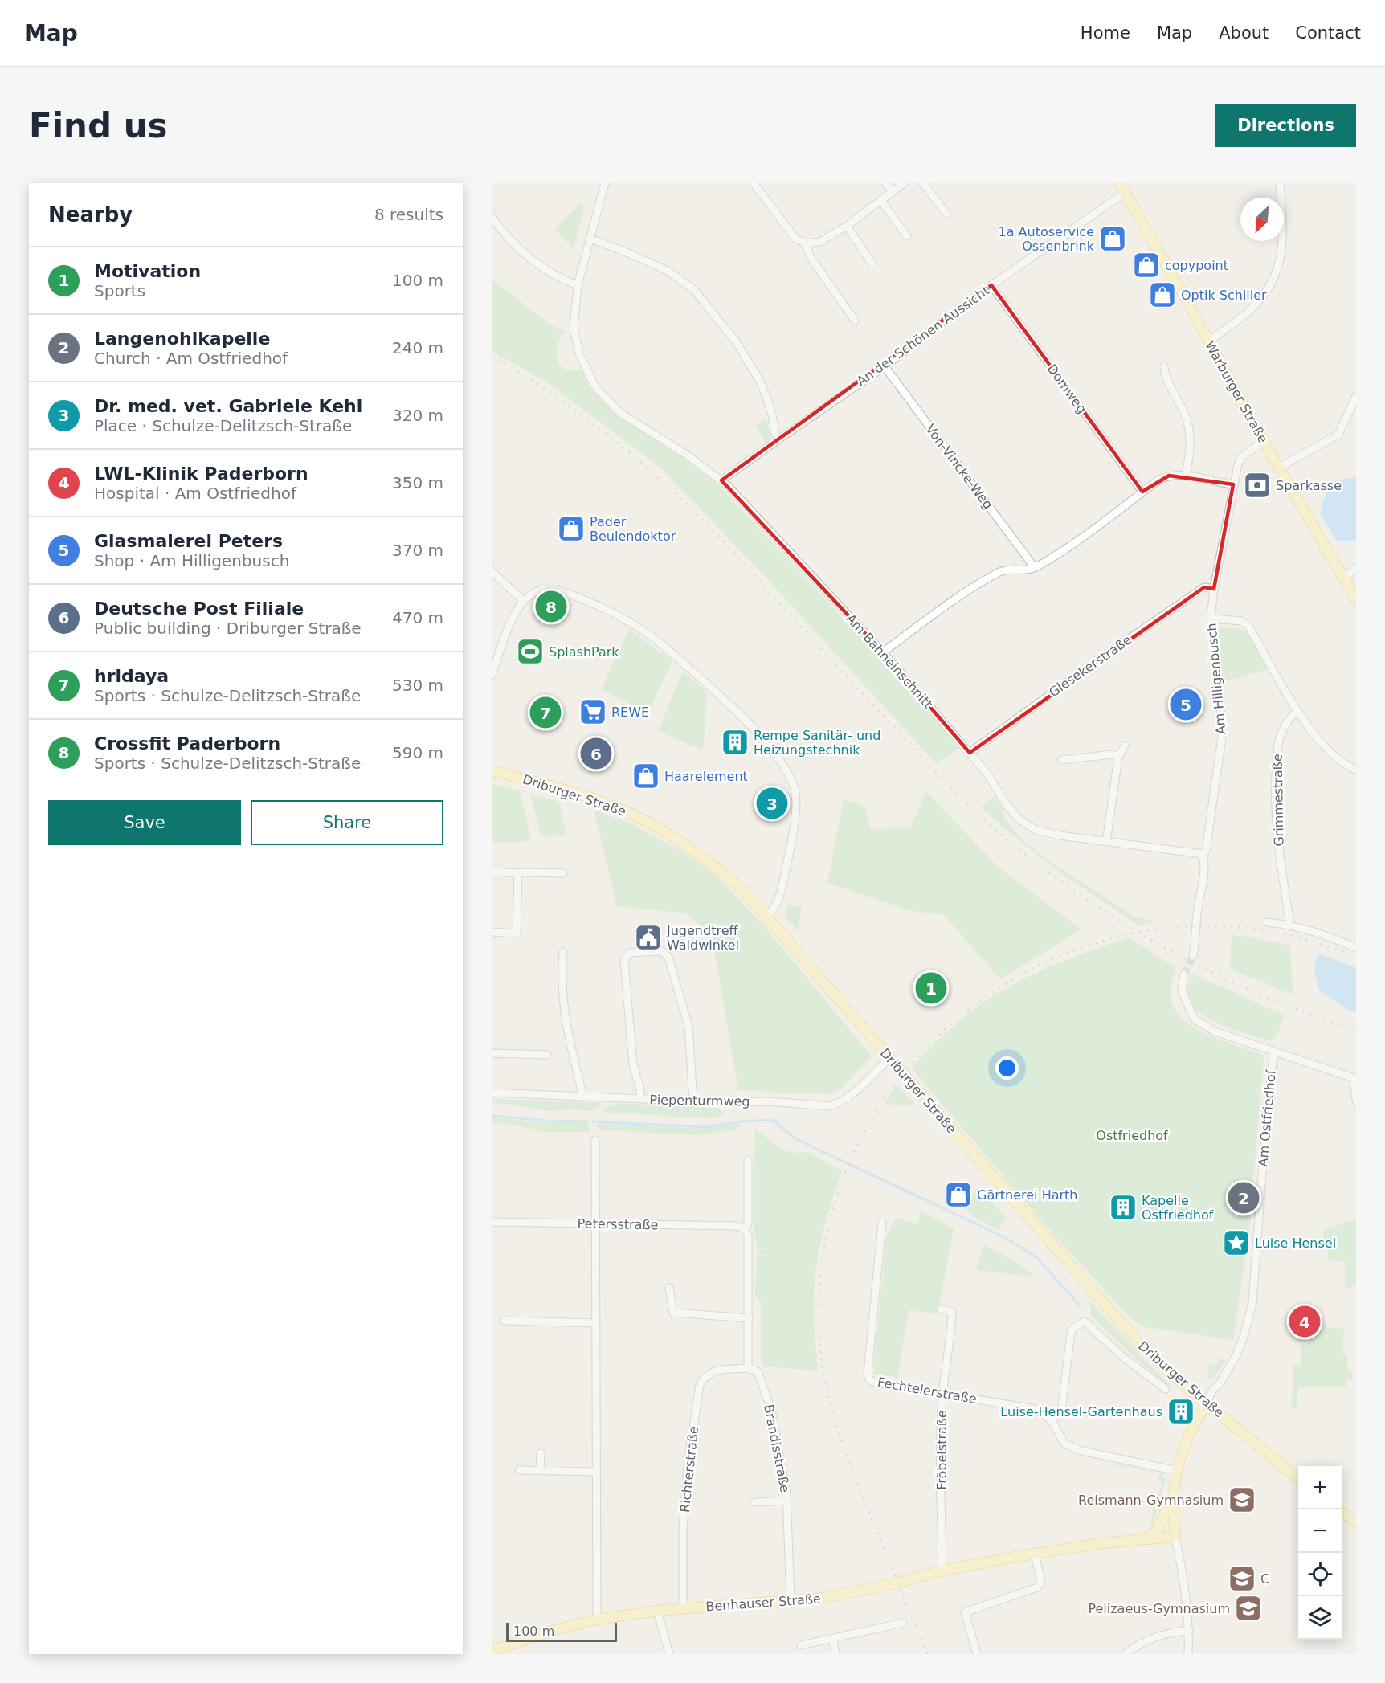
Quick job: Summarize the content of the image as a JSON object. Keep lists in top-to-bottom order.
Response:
{
  "streets": {
    "main road": ["Warburger Straße", "Driburger Straße", "Benhauser Straße"],
    "street": [
      "An der Schönen Aussicht",
      "Domweg",
      "Von-Vincke-Weg",
      "Am Bahneinschnitt",
      "Glesekerstraße",
      "Am Hilligenbusch",
      "Grimmestraße",
      "Piepenturmweg",
      "Am Ostfriedhof",
      "Petersstraße",
      "Fechtelerstraße",
      "Brandisstraße",
      "Fröbelstraße",
      "Richterstraße"
    ]
  },
  "crossings": [
    ["An der Schönen Aussicht", "Domweg"],
    ["An der Schönen Aussicht", "Warburger Straße"],
    ["An der Schönen Aussicht", "Von-Vincke-Weg"],
    ["An der Schönen Aussicht", "Am Bahneinschnitt"],
    ["Warburger Straße", "Am Hilligenbusch"],
    ["Am Bahneinschnitt", "Glesekerstraße"],
    ["Am Bahneinschnitt", "Am Hilligenbusch"],
    ["Glesekerstraße", "Am Hilligenbusch"],
    ["Driburger Straße", "Piepenturmweg"],
    ["Driburger Straße", "Am Ostfriedhof"],
    ["Fechtelerstraße", "Fröbelstraße"],
    ["Brandisstraße", "Richterstraße"],
    ["Brandisstraße", "Benhauser Straße"],
    ["Fröbelstraße", "Benhauser Straße"],
    ["Richterstraße", "Benhauser Straße"]
  ],
  "parks": ["Ostfriedhof"],
  "places": {
    "shop": [
      "1a Autoservice Ossenbrink",
      "copypoint",
      "Optik Schiller",
      "Pader Beulendoktor",
      "Haarelement",
      "Gärtnerei Harth"
    ],
    "bank": ["Sparkasse"],
    "sports": ["SplashPark"],
    "supermarket": ["REWE"],
    "building": ["Rempe Sanitär- und Heizungstechnik", "Kapelle Ostfriedhof", "Luise-Hensel-Gartenhaus"],
    "public building": ["Jugendtreff Waldwinkel"],
    "place": ["Luise Hensel"],
    "school or university": ["Reismann-Gymnasium", "C", "Pelizaeus-Gymnasium"]
  },
  "scale_bar": "100 m",
  "north": "bottom left",
  "page": {
    "header": "Map",
    "nav": [
      "Home",
      "Map",
      "About",
      "Contact"
    ],
    "buttons": [
      "Directions",
      ["Save", "Share"]
    ],
    "title": "Find us",
    "heading": ["Nearby", "8 results"],
    "list": [
      {
        "mark": "1",
        "name": "Motivation",
        "note": "Sports",
        "value": "100 m"
      },
      {
        "mark": "2",
        "name": "Langenohlkapelle",
        "note": "Church · Am Ostfriedhof",
        "value": "240 m"
      },
      {
        "mark": "3",
        "name": "Dr. med. vet. Gabriele Kehl",
        "note": "Place · Schulze-Delitzsch-Straße",
        "value": "320 m"
      },
      {
        "mark": "4",
        "name": "LWL-Klinik Paderborn",
        "note": "Hospital · Am Ostfriedhof",
        "value": "350 m"
      },
      {
        "mark": "5",
        "name": "Glasmalerei Peters",
        "note": "Shop · Am Hilligenbusch",
        "value": "370 m"
      },
      {
        "mark": "6",
        "name": "Deutsche Post Filiale",
        "note": "Public building · Driburger Straße",
        "value": "470 m"
      },
      {
        "mark": "7",
        "name": "hridaya",
        "note": "Sports · Schulze-Delitzsch-Straße",
        "value": "530 m"
      },
      {
        "mark": "8",
        "name": "Crossfit Paderborn",
        "note": "Sports · Schulze-Delitzsch-Straße",
        "value": "590 m"
      }
    ],
    "pins": [
      "8",
      "5",
      "7",
      "6",
      "3",
      "1",
      "2",
      "4"
    ],
    "map_buttons": ["+", "−"],
    "scale": "100 m"
  }
}
